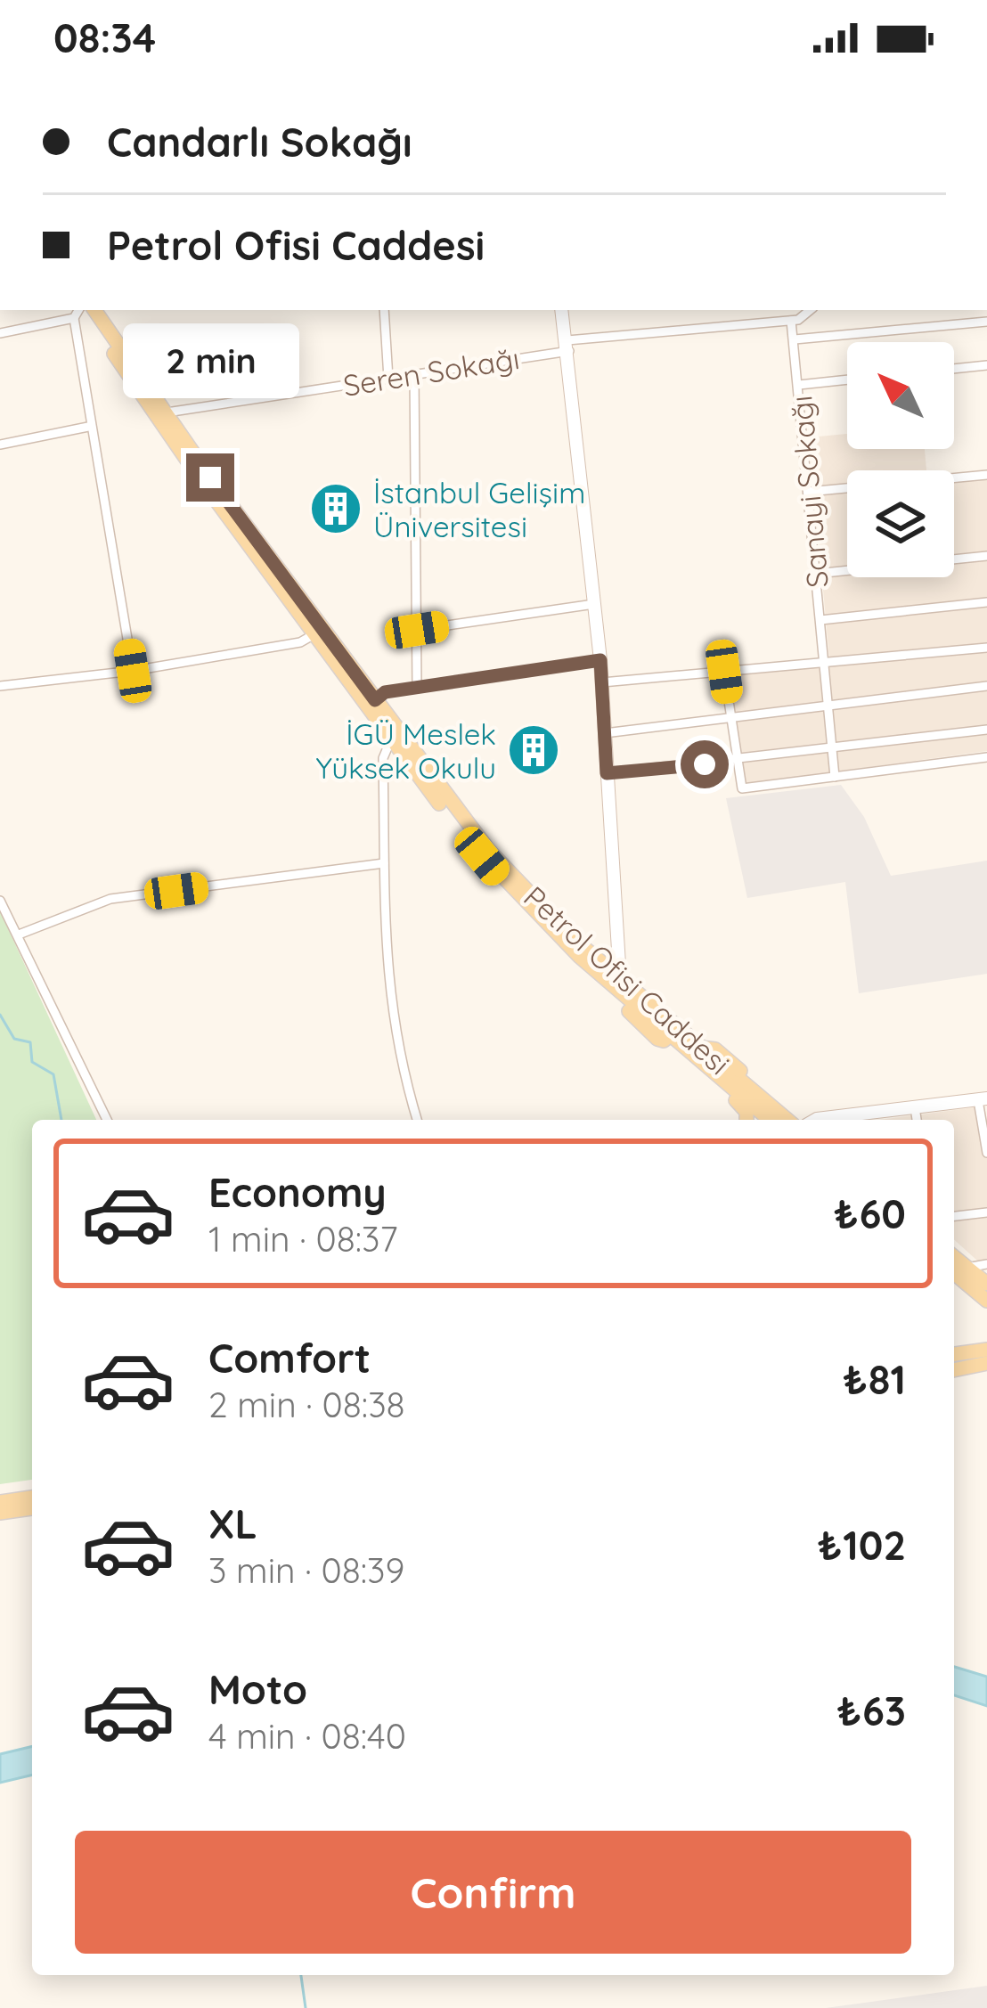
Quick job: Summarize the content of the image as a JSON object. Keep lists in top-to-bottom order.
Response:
{
  "streets": {
    "main road": ["Petrol Ofisi Caddesi"],
    "street": ["Seren Sokağı", "Sanayi Sokağı"]
  },
  "crossings": [
    ["Seren Sokağı", "Sanayi Sokağı"],
    ["Seren Sokağı", "Petrol Ofisi Caddesi"]
  ],
  "places": {
    "building": ["İstanbul Gelişim Üniversitesi", "İGÜ Meslek Yüksek Okulu"]
  },
  "north": "top left",
  "page": {
    "status": "08:34",
    "banner": ["Candarlı Sokağı", "Petrol Ofisi Caddesi"],
    "bubble": "2 min",
    "list": [
      {
        "name": "Economy",
        "note": "1 min · 08:37",
        "value": "₺60"
      },
      {
        "name": "Comfort",
        "note": "2 min · 08:38",
        "value": "₺81"
      },
      {
        "name": "XL",
        "note": "3 min · 08:39",
        "value": "₺102"
      },
      {
        "name": "Moto",
        "note": "4 min · 08:40",
        "value": "₺63"
      }
    ],
    "buttons": "Confirm"
  }
}
